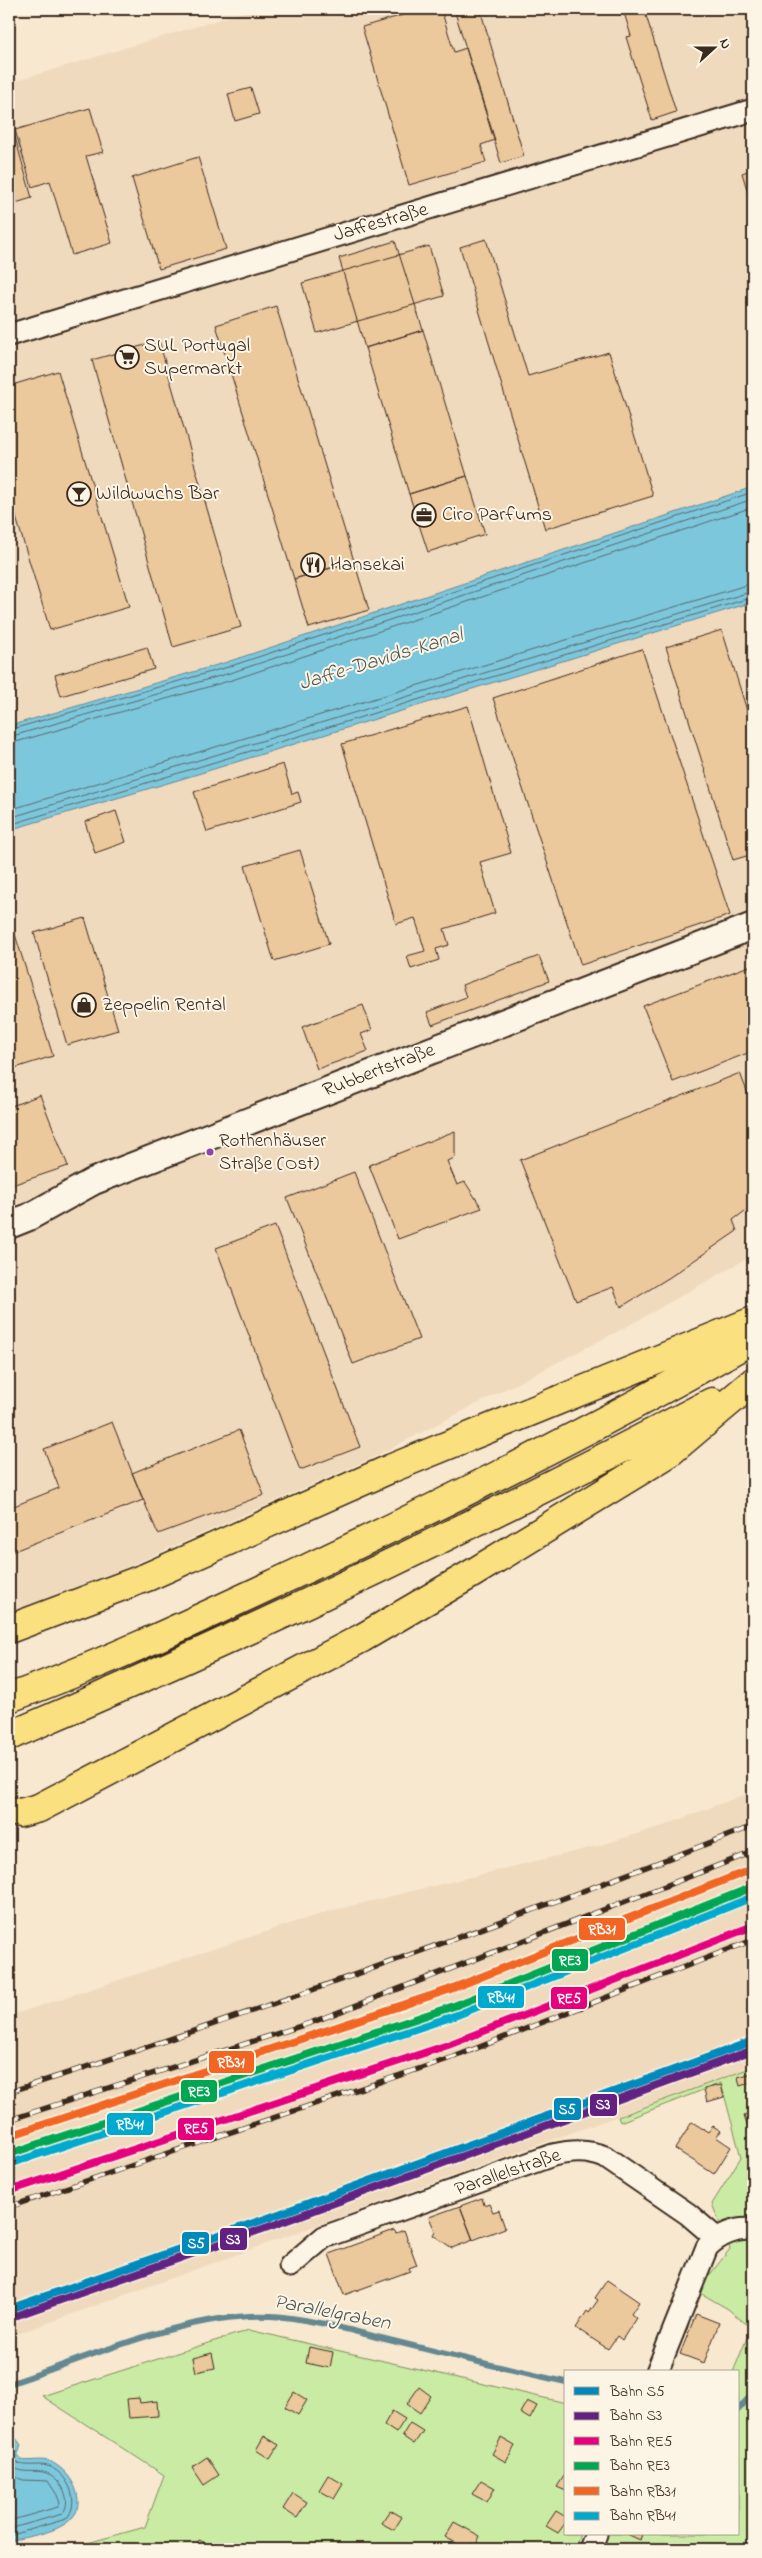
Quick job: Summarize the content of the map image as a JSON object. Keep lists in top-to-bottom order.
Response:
{
  "streets": {
    "street": ["Jaffestraße", "Rubbertstraße", "Parallelstraße"]
  },
  "water": ["Jaffe-Davids-Kanal", "Parallelgraben"],
  "places": {
    "supermarket": ["SUL Portugal Supermarkt"],
    "bar": ["Wildwuchs Bar"],
    "office": ["Ciro Parfums"],
    "restaurant": ["Hansekai"],
    "shop": ["Zeppelin Rental"],
    "other": ["Rothenhäuser Straße (Ost)"]
  },
  "lines": [
    "rail line RB31",
    "rail line RE3",
    "rail line RB41",
    "rail line RE5",
    "rail line S5",
    "rail line S3"
  ],
  "legend": [
    "Bahn S5",
    "Bahn S3",
    "Bahn RE5",
    "Bahn RE3",
    "Bahn RB31",
    "Bahn RB41"
  ],
  "north": "right"
}
